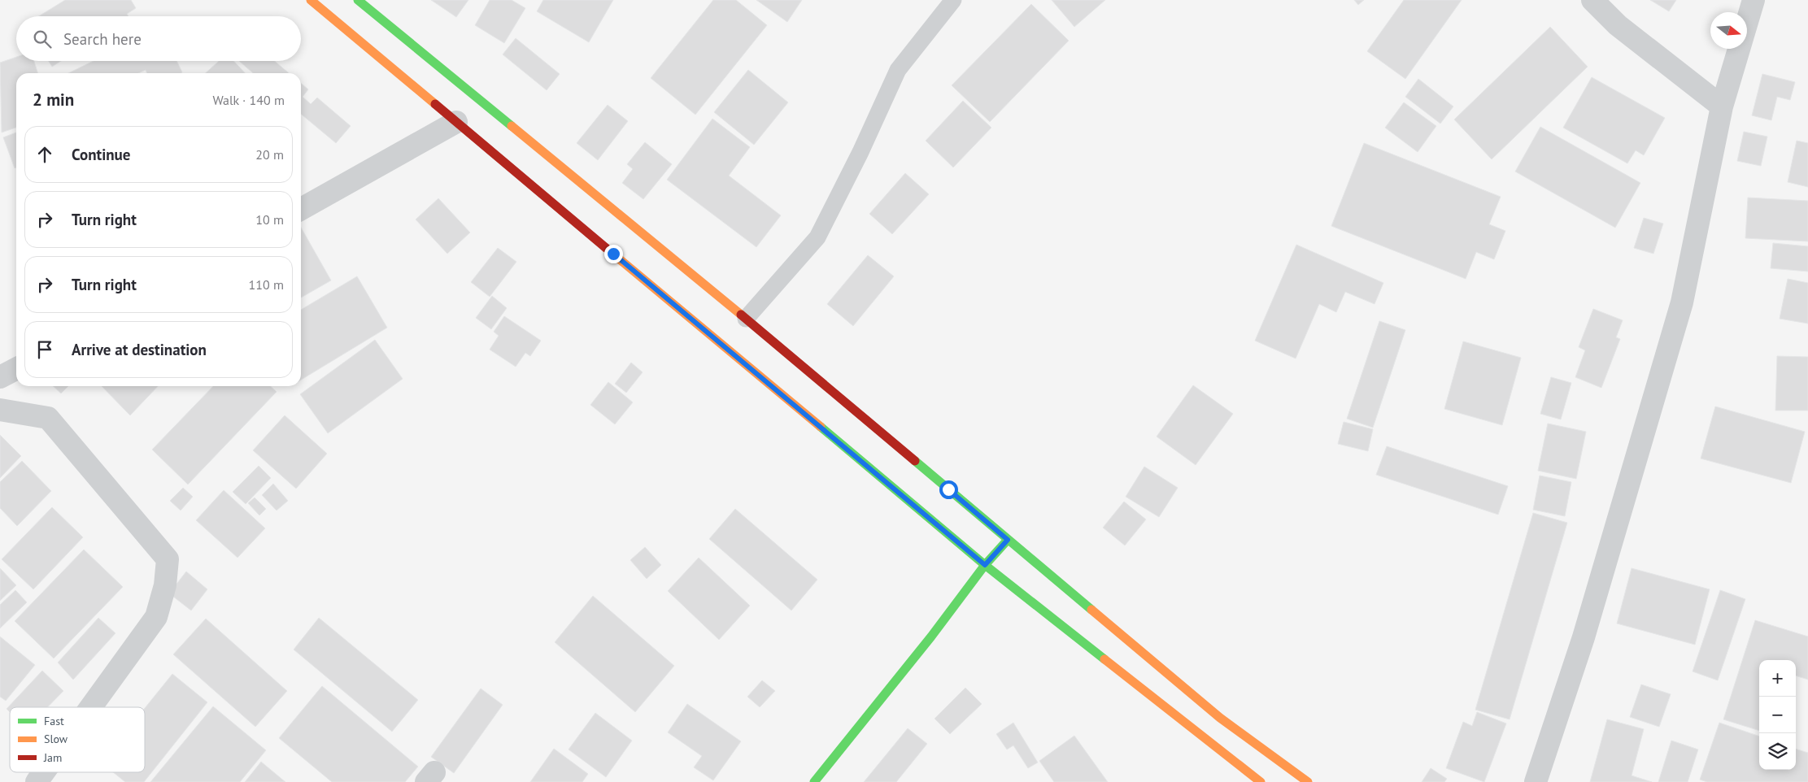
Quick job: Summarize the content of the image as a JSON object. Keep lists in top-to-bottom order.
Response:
{
  "legend": ["Fast", "Slow", "Jam"],
  "north": "right",
  "page": {
    "search": "Search here",
    "heading": ["2 min", "Walk · 140 m"],
    "list": [
      ["Continue", "20 m"],
      ["Turn right", "10 m"],
      ["Turn right", "110 m"],
      "Arrive at destination"
    ],
    "map_buttons": ["+", "−"]
  }
}
